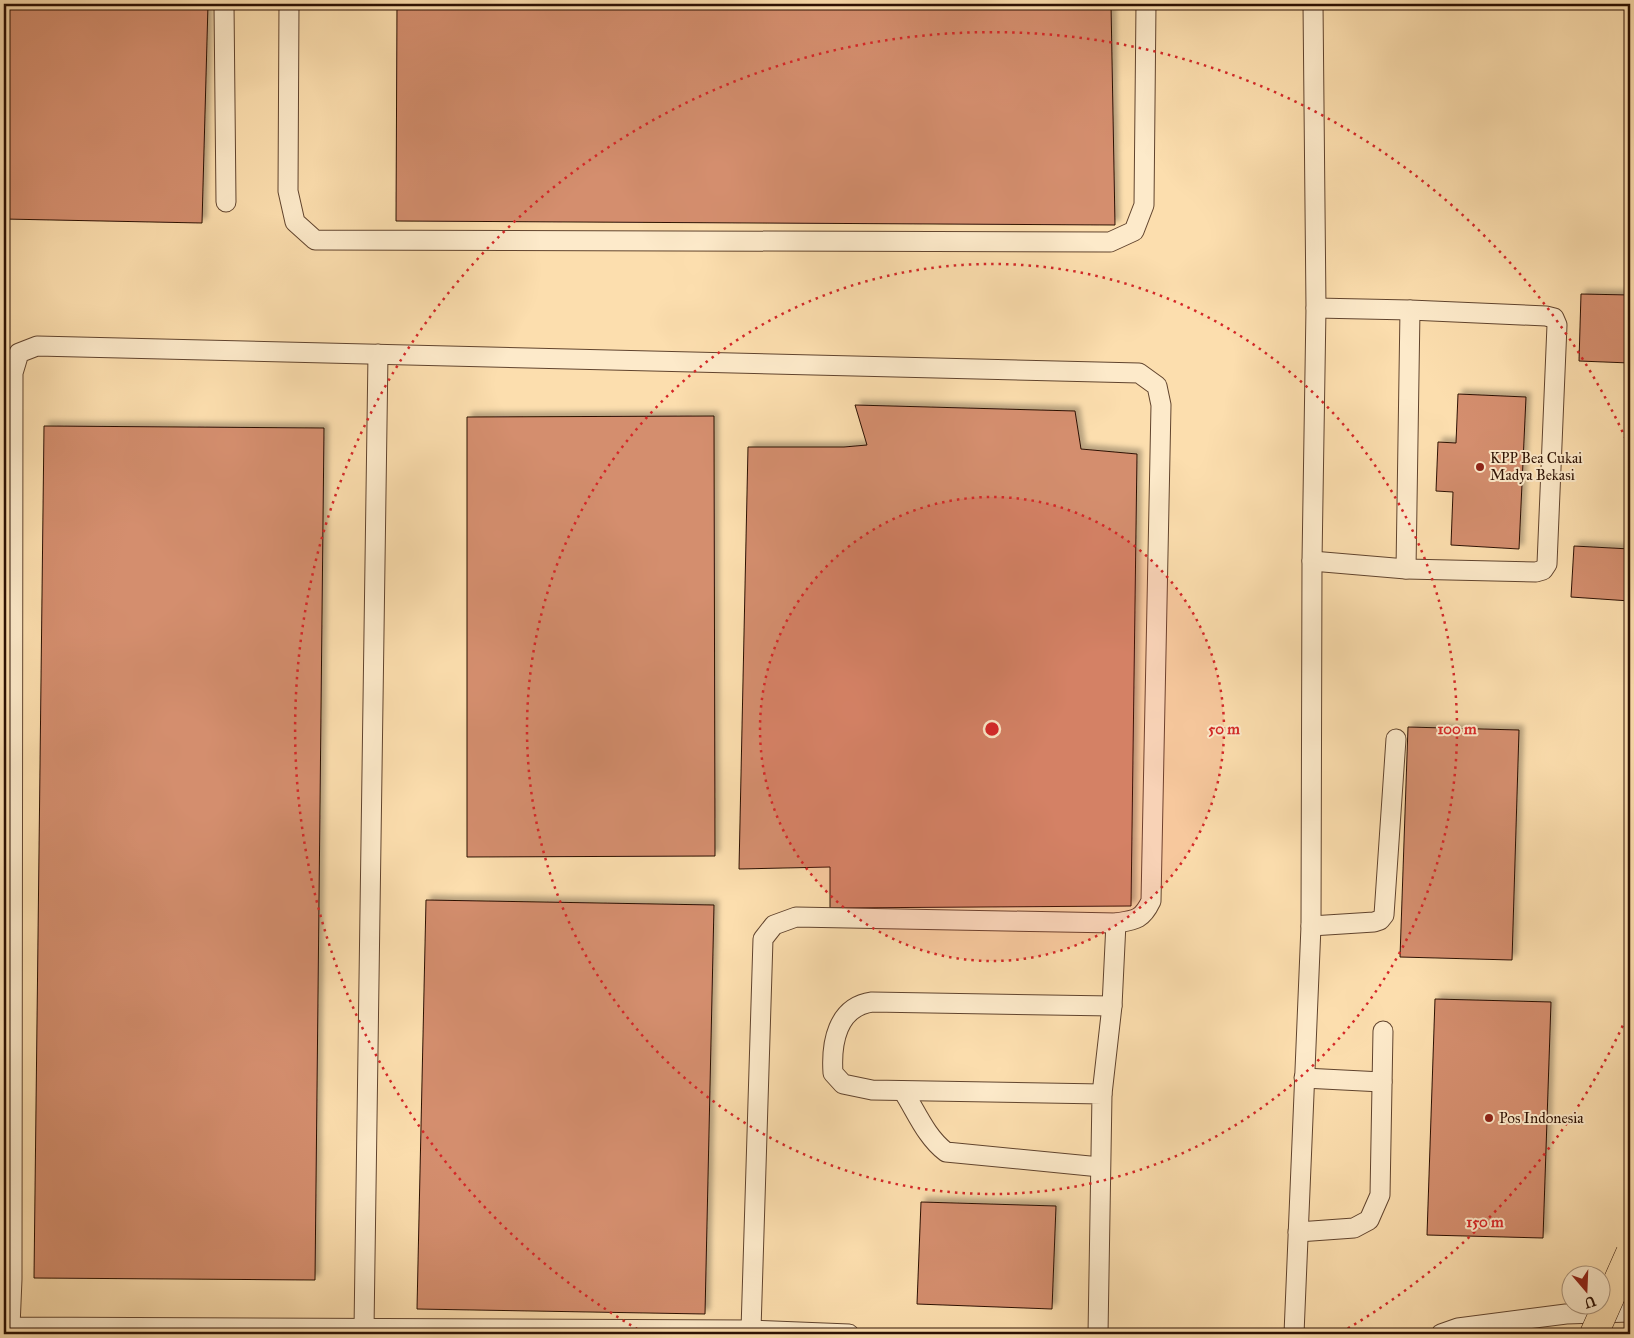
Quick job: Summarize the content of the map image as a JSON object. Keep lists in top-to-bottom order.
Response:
{
  "places": ["KPP Bea Cukai Madya Bekasi", "Pos Indonesia"],
  "north": "bottom",
  "rings": ["50 m", "100 m", "150 m"]
}
